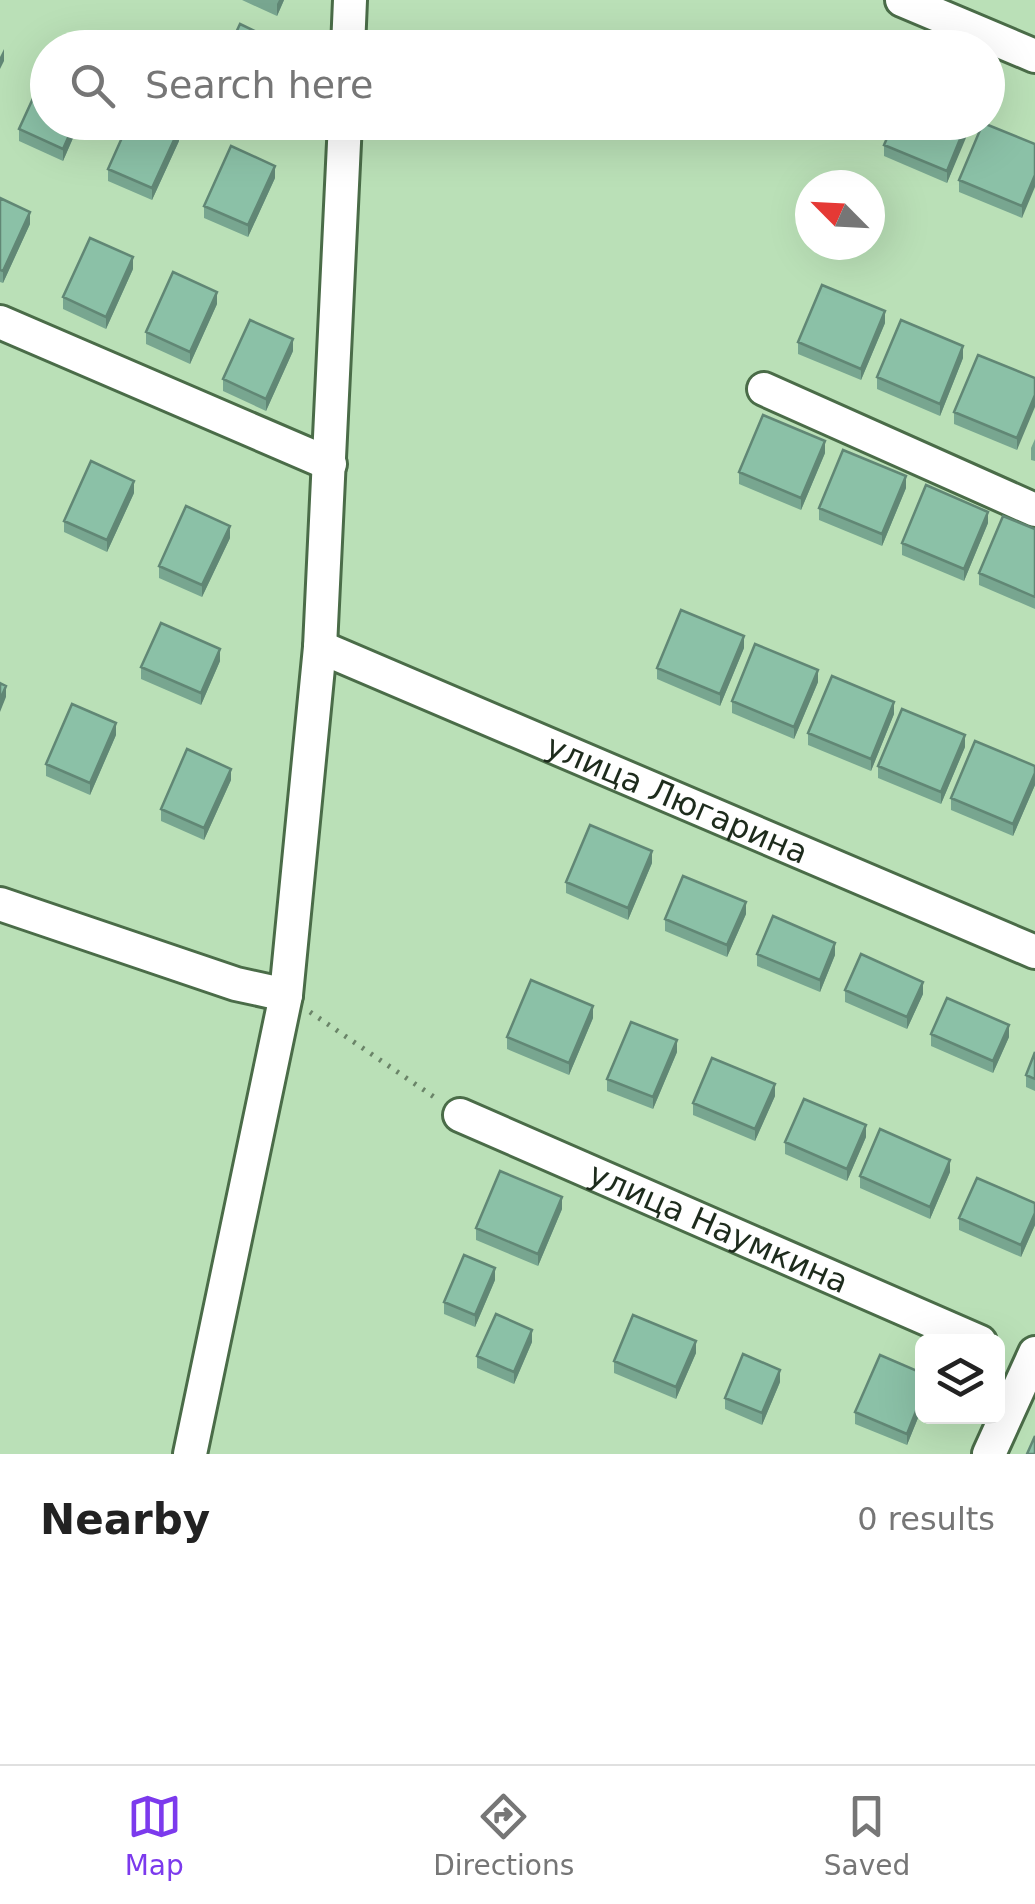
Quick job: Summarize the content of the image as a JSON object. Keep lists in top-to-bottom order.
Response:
{
  "streets": {
    "street": ["улица Люгарина", "улица Наумкина"]
  },
  "north": "top left",
  "page": {
    "search": "Search here",
    "heading": ["Nearby", "0 results"],
    "nav": ["Map", "Directions", "Saved"]
  }
}
